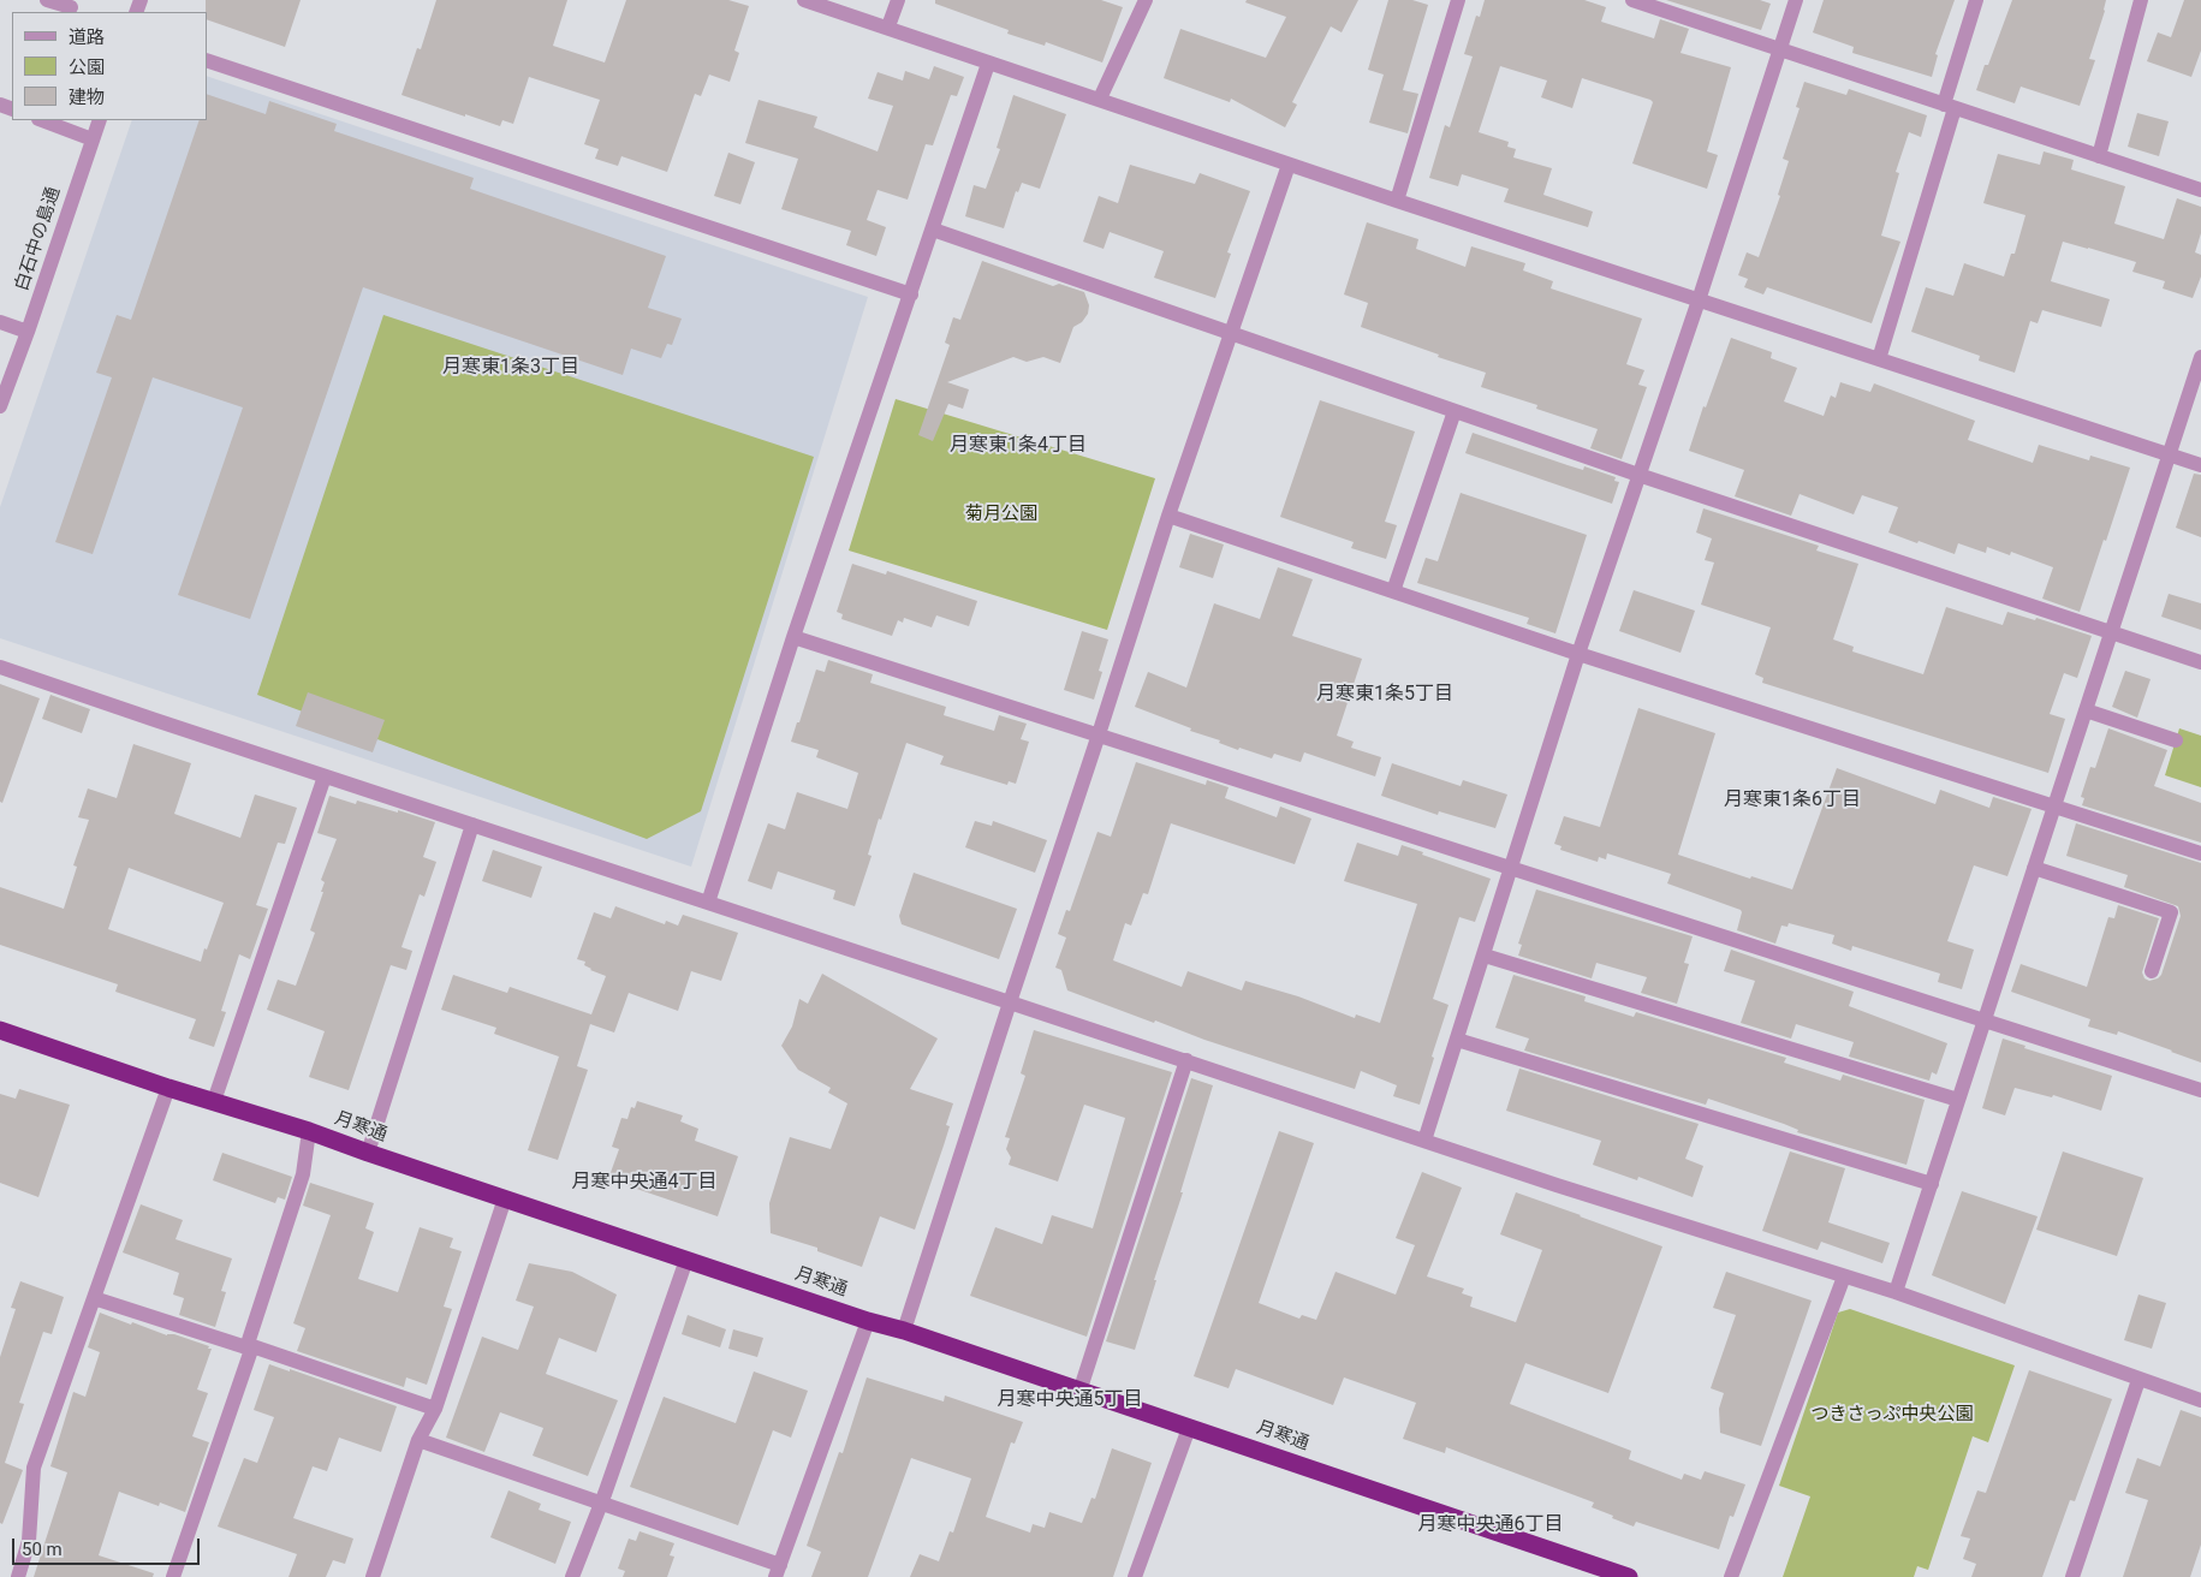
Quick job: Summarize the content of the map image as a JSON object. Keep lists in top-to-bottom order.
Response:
{
  "streets": {
    "highway": ["月寒通"],
    "street": ["白石中の島通"]
  },
  "districts": [
    "月寒東1条3丁目",
    "月寒東1条4丁目",
    "月寒東1条5丁目",
    "月寒東1条6丁目",
    "月寒中央通4丁目",
    "月寒中央通5丁目",
    "月寒中央通6丁目"
  ],
  "parks": ["菊月公園", "つきさっぷ中央公園"],
  "legend": ["道路", "公園", "建物"],
  "scale_bar": "50 m"
}
